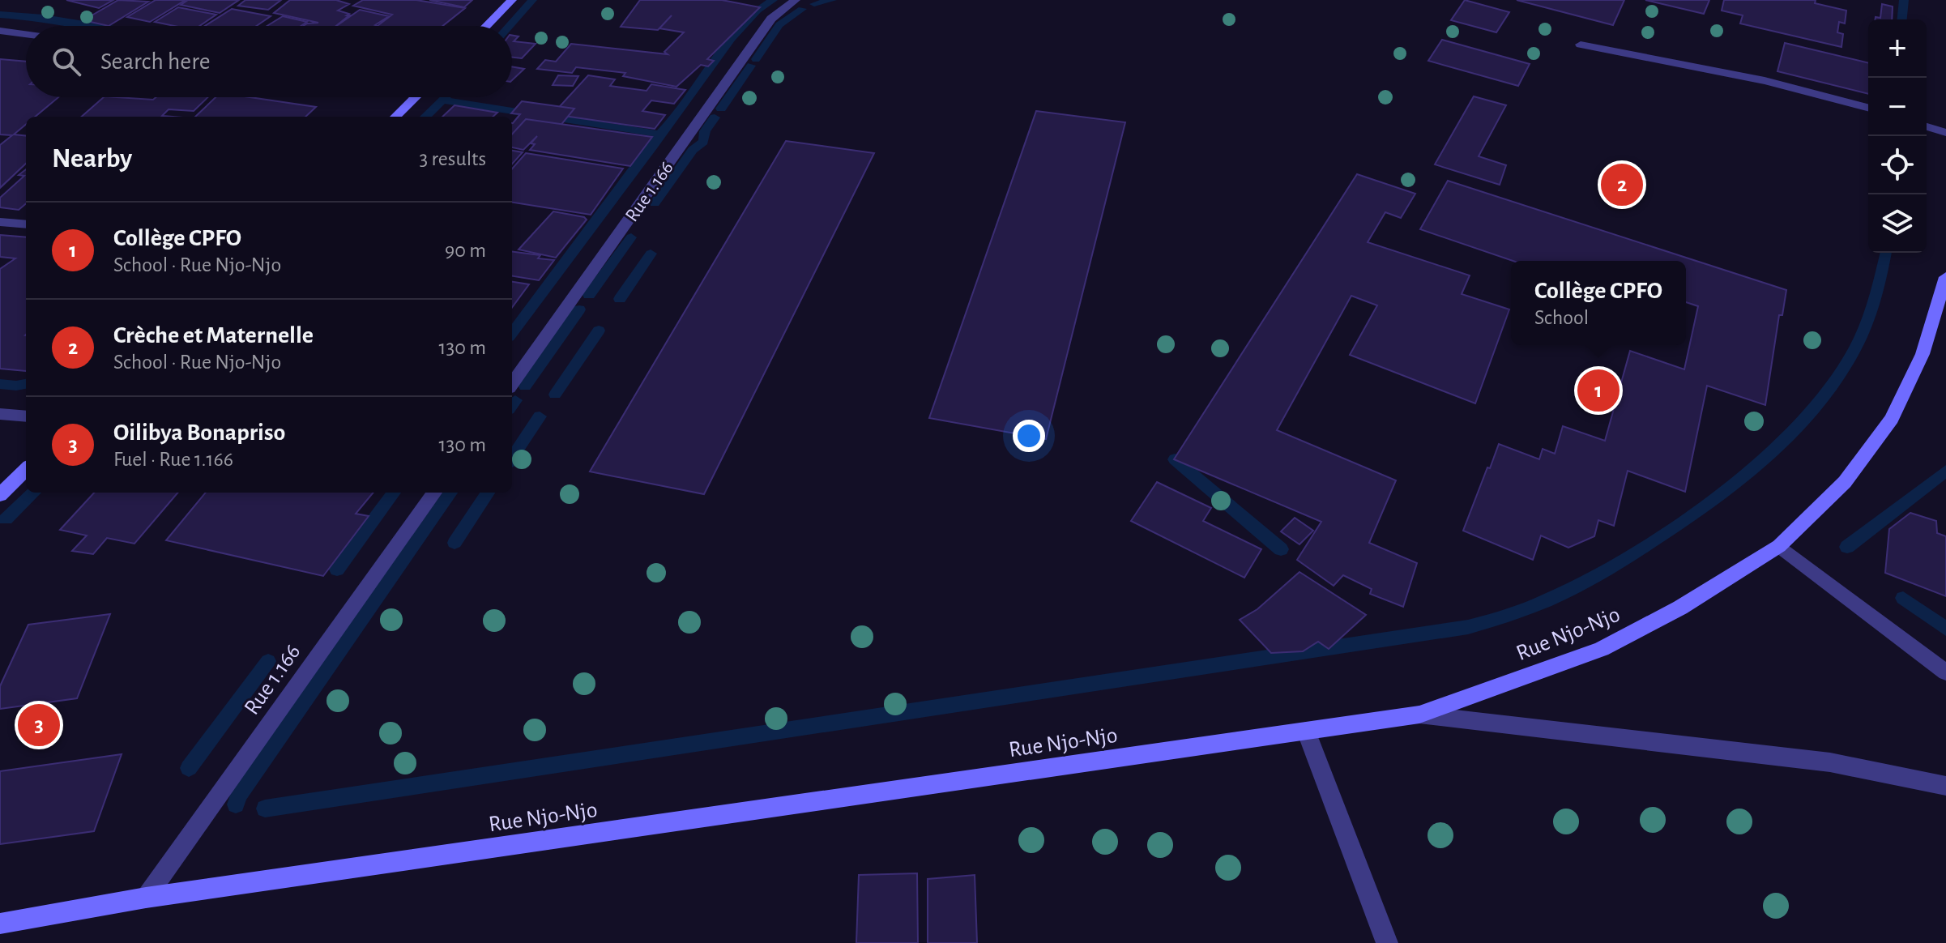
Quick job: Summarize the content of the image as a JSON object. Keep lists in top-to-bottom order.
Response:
{
  "streets": {
    "main road": ["Rue Njo-Njo"],
    "street": ["Rue 1.166"]
  },
  "crossings": [
    ["Rue 1.166", "Rue Njo-Njo"]
  ],
  "page": {
    "map_buttons": ["+", "−"],
    "search": "Search here",
    "heading": ["Nearby", "3 results"],
    "pins": ["2", "1", "3"],
    "list": [
      {
        "mark": "1",
        "name": "Collège CPFO",
        "note": "School · Rue Njo-Njo",
        "value": "90 m"
      },
      {
        "mark": "2",
        "name": "Crèche et Maternelle",
        "note": "School · Rue Njo-Njo",
        "value": "130 m"
      },
      {
        "mark": "3",
        "name": "Oilibya Bonapriso",
        "note": "Fuel · Rue 1.166",
        "value": "130 m"
      }
    ],
    "popup": ["Collège CPFO", "School"]
  }
}
